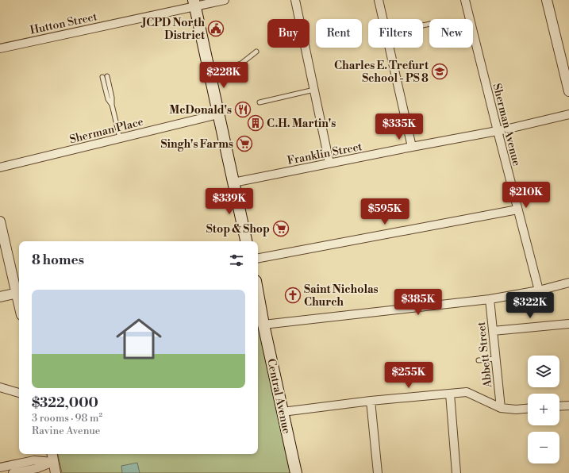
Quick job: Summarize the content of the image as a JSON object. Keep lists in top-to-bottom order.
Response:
{
  "streets": {
    "main road": ["Central Avenue"],
    "street": [
      "Hutton Street",
      "Sherman Avenue",
      "Sherman Place",
      "Franklin Street",
      "Abbett Street"
    ]
  },
  "crossings": [
    ["Sherman Avenue", "Franklin Street"]
  ],
  "places": {
    "public building": ["JCPD North District"],
    "school or university": ["Charles E. Trefurt School - PS 8"],
    "restaurant": ["McDonald's"],
    "building": ["C.H. Martin's"],
    "supermarket": ["Singh's Farms", "Stop & Shop"],
    "church": ["Saint Nicholas Church"]
  },
  "page": {
    "chip": [
      "Buy",
      "Rent",
      "Filters",
      "New"
    ],
    "price": [
      "$228K",
      "$335K",
      "$210K",
      "$339K",
      "$595K",
      "$385K",
      "$322K",
      "$255K"
    ],
    "heading": "8 homes",
    "list": [
      {
        "name": "$322,000",
        "note": "3 rooms · 98 m² · Ravine Avenue"
      }
    ],
    "map_buttons": ["+", "−"]
  }
}
